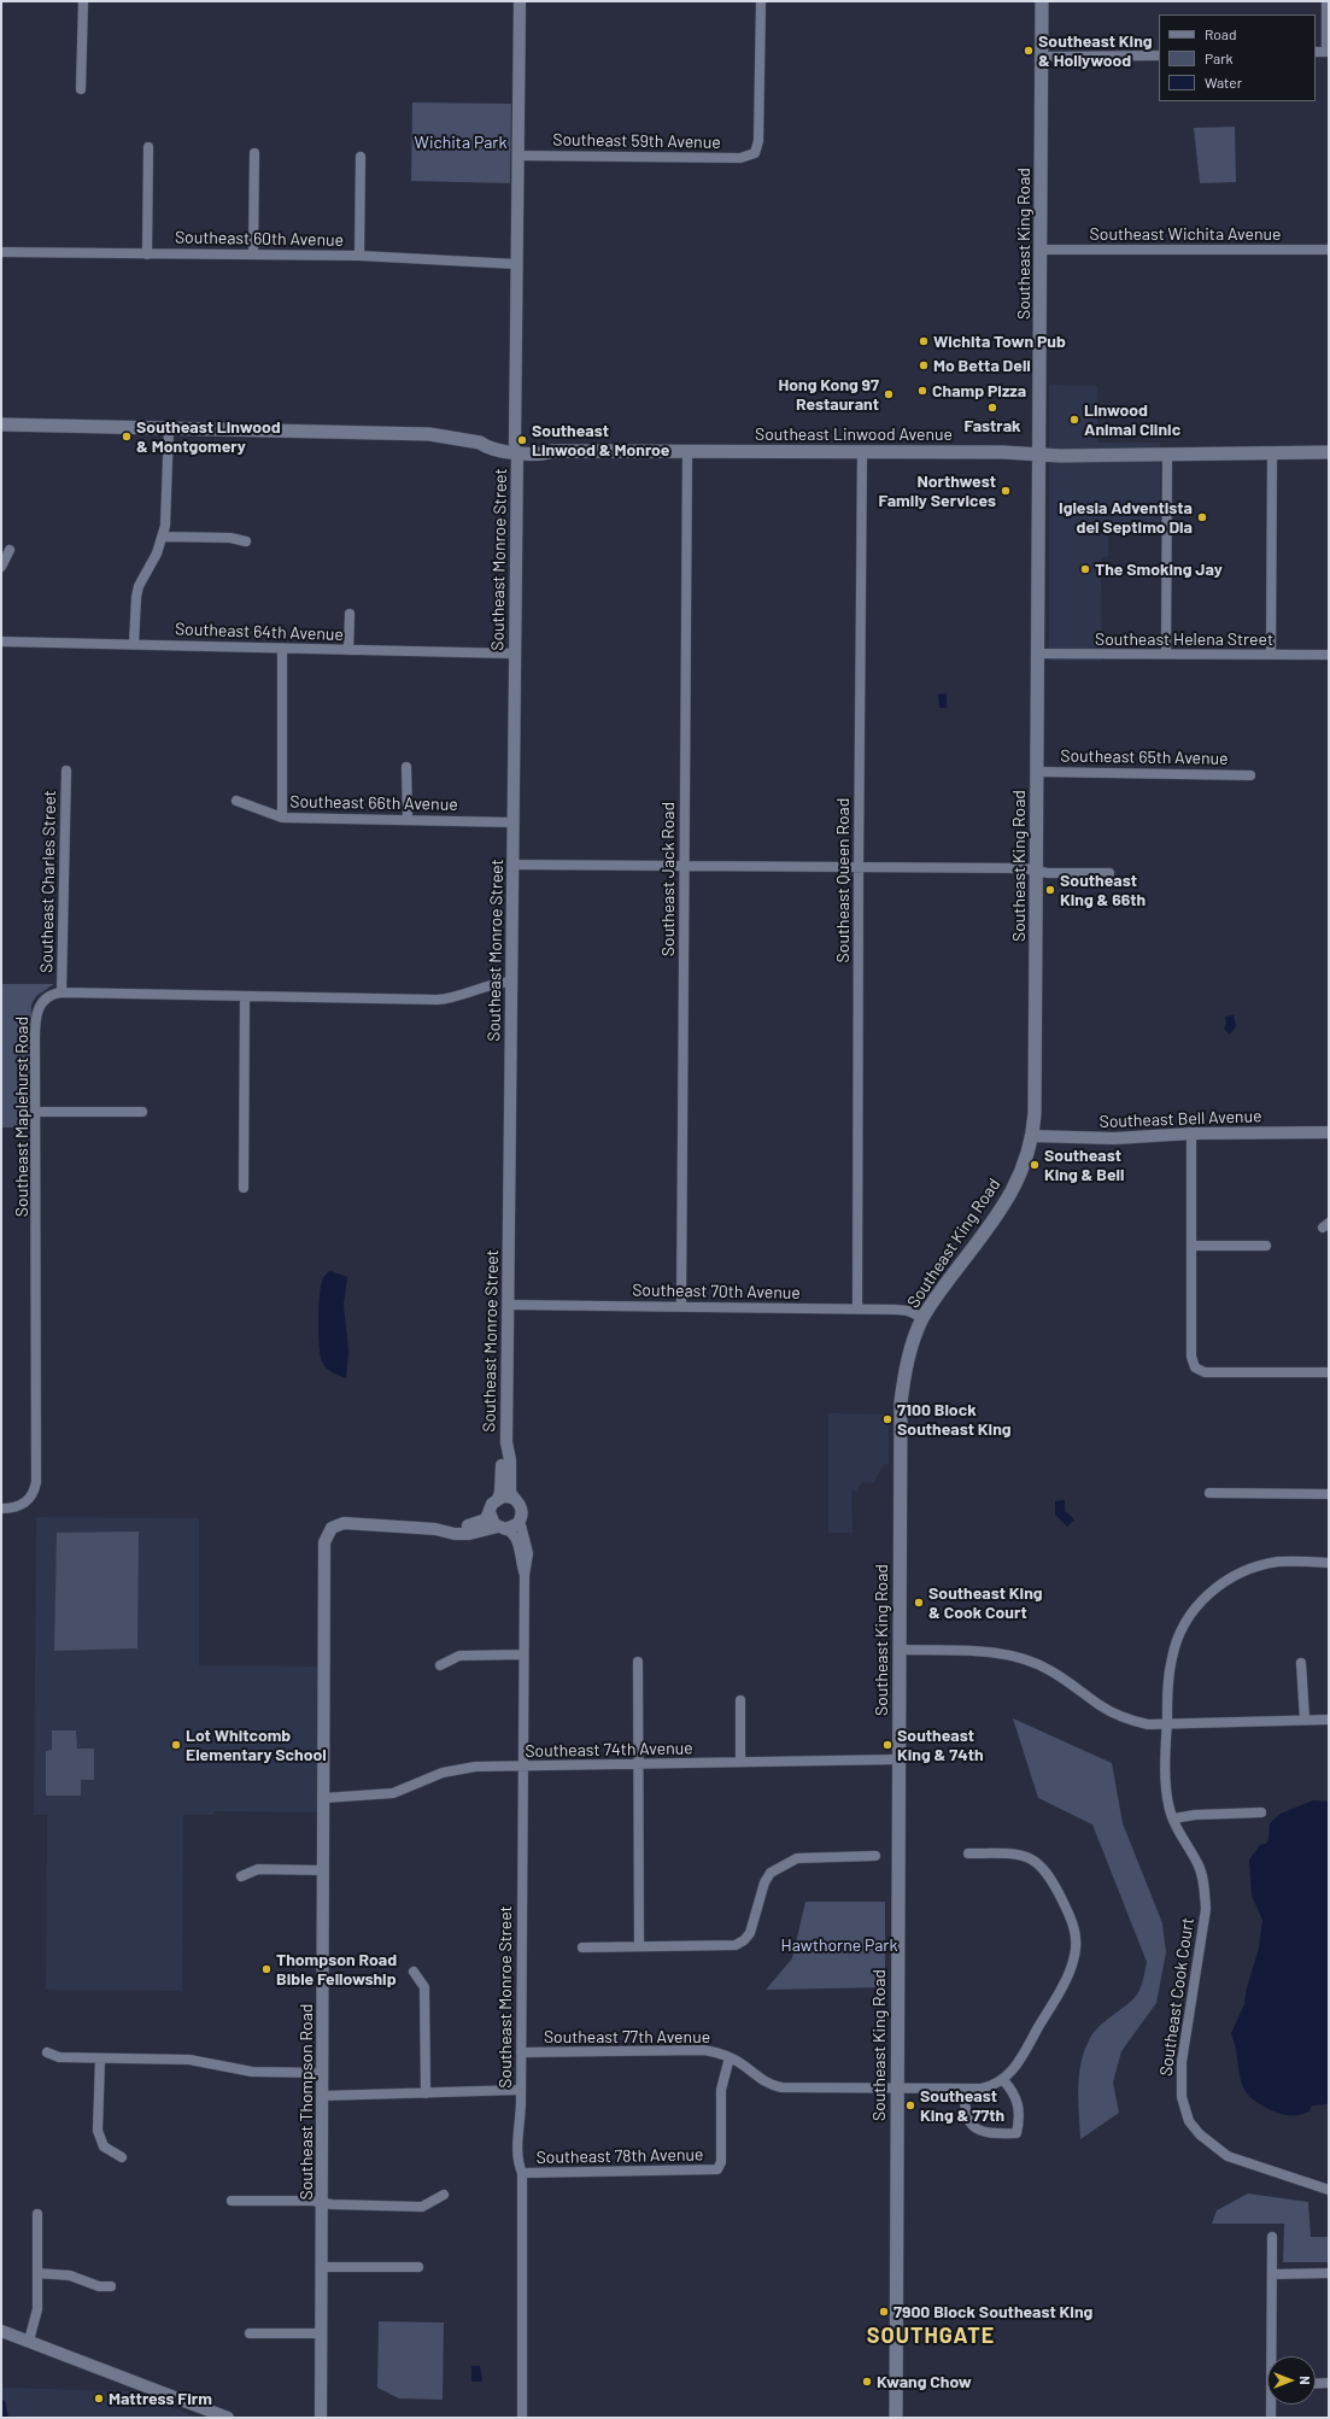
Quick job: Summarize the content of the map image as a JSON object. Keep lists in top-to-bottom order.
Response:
{
  "streets": {
    "main road": ["Southeast King Road", "Southeast Linwood Avenue"],
    "street": [
      "Southeast 59th Avenue",
      "Southeast Wichita Avenue",
      "Southeast 60th Avenue",
      "Southeast Monroe Street",
      "Southeast 64th Avenue",
      "Southeast Helena Street",
      "Southeast 65th Avenue",
      "Southeast 66th Avenue",
      "Southeast Jack Road",
      "Southeast Queen Road",
      "Southeast Charles Street",
      "Southeast Maplehurst Road",
      "Southeast Bell Avenue",
      "Southeast 70th Avenue",
      "Southeast 74th Avenue",
      "Southeast Cook Court",
      "Southeast 77th Avenue",
      "Southeast Thompson Road",
      "Southeast 78th Avenue"
    ]
  },
  "crossings": [
    ["Southeast 59th Avenue", "Southeast Monroe Street"],
    ["Southeast Wichita Avenue", "Southeast King Road"],
    ["Southeast 60th Avenue", "Southeast Monroe Street"],
    ["Southeast King Road", "Southeast Linwood Avenue"],
    ["Southeast King Road", "Southeast Helena Street"],
    ["Southeast King Road", "Southeast 65th Avenue"],
    ["Southeast King Road", "Southeast Bell Avenue"],
    ["Southeast King Road", "Southeast 70th Avenue"],
    ["Southeast King Road", "Southeast 74th Avenue"],
    ["Southeast King Road", "Southeast 77th Avenue"],
    ["Southeast Linwood Avenue", "Southeast Monroe Street"],
    ["Southeast Linwood Avenue", "Southeast Jack Road"],
    ["Southeast Linwood Avenue", "Southeast Queen Road"],
    ["Southeast Monroe Street", "Southeast 64th Avenue"],
    ["Southeast Monroe Street", "Southeast 66th Avenue"],
    ["Southeast Monroe Street", "Southeast 70th Avenue"],
    ["Southeast Monroe Street", "Southeast 74th Avenue"],
    ["Southeast Monroe Street", "Southeast 77th Avenue"],
    ["Southeast Monroe Street", "Southeast 78th Avenue"],
    ["Southeast Jack Road", "Southeast 70th Avenue"],
    ["Southeast Queen Road", "Southeast 70th Avenue"],
    ["Southeast Charles Street", "Southeast Maplehurst Road"],
    ["Southeast 74th Avenue", "Southeast Thompson Road"],
    ["Southeast 77th Avenue", "Southeast 78th Avenue"]
  ],
  "districts": ["SOUTHGATE"],
  "parks": ["Wichita Park", "Hawthorne Park"],
  "places": [
    "Southeast King & Hollywood",
    "Wichita Town Pub",
    "Mo Betta Deli",
    "Champ Pizza",
    "Hong Kong 97 Restaurant",
    "Fastrak",
    "Linwood Animal Clinic",
    "Southeast Linwood & Montgomery",
    "Southeast Linwood & Monroe",
    "Northwest Family Services",
    "Iglesia Adventista del Septimo Dia",
    "The Smoking Jay",
    "Southeast King & 66th",
    "Southeast King & Bell",
    "7100 Block Southeast King",
    "Southeast King & Cook Court",
    "Lot Whitcomb Elementary School",
    "Southeast King & 74th",
    "Thompson Road Bible Fellowship",
    "Southeast King & 77th",
    "7900 Block Southeast King",
    "Kwang Chow",
    "Mattress Firm"
  ],
  "legend": ["Road", "Park", "Water"],
  "north": "right"
}
